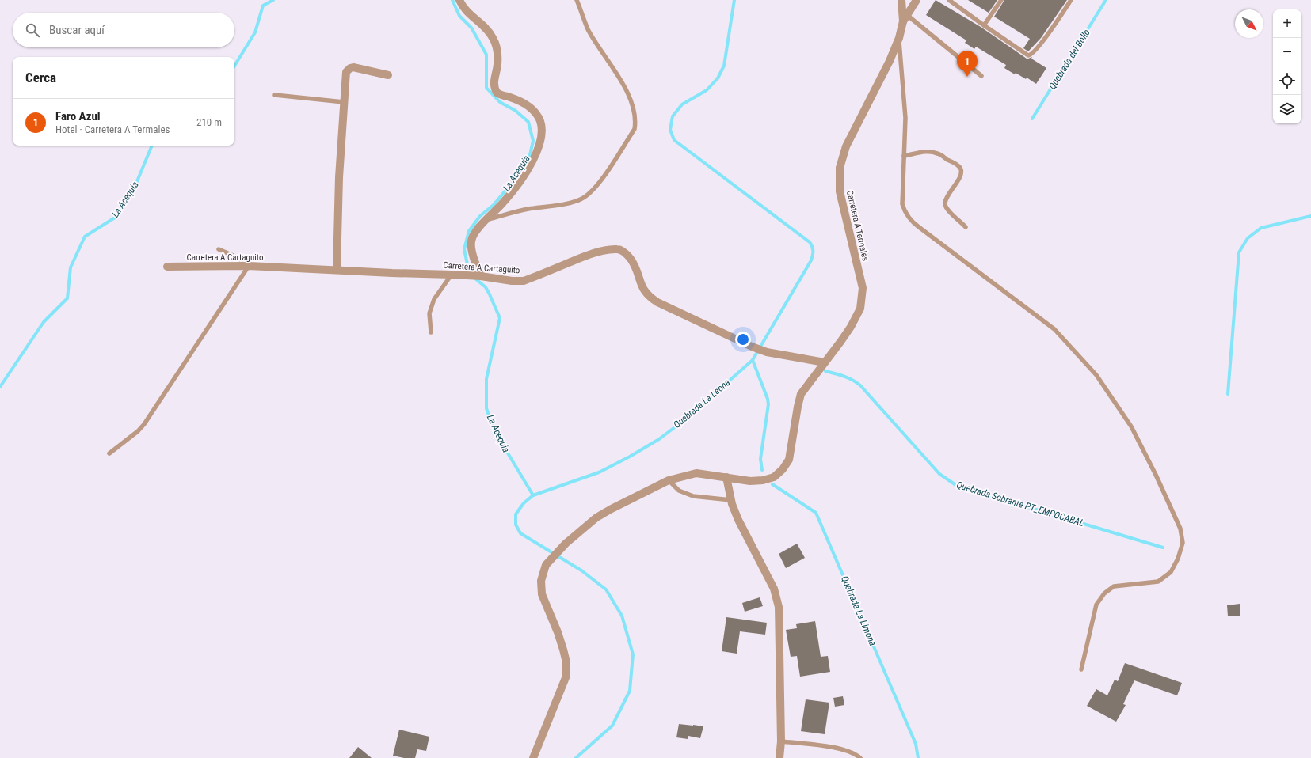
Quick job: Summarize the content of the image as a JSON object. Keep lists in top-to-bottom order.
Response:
{
  "streets": {
    "street": ["Carretera A Termales", "Carretera A Cartaguito"]
  },
  "crossings": [
    ["Carretera A Termales", "Carretera A Cartaguito"]
  ],
  "water": [
    "Quebrada del Bollo",
    "La Acequia",
    "Quebrada La Leona",
    "Quebrada Sobrante PT_EMPOCABAL",
    "Quebrada La Limona"
  ],
  "north": "bottom right",
  "page": {
    "map_buttons": ["+", "−"],
    "search": "Buscar aquí",
    "pins": "1",
    "heading": "Cerca",
    "list": [
      {
        "mark": "1",
        "name": "Faro Azul",
        "note": "Hotel · Carretera A Termales",
        "value": "210 m"
      }
    ]
  }
}
